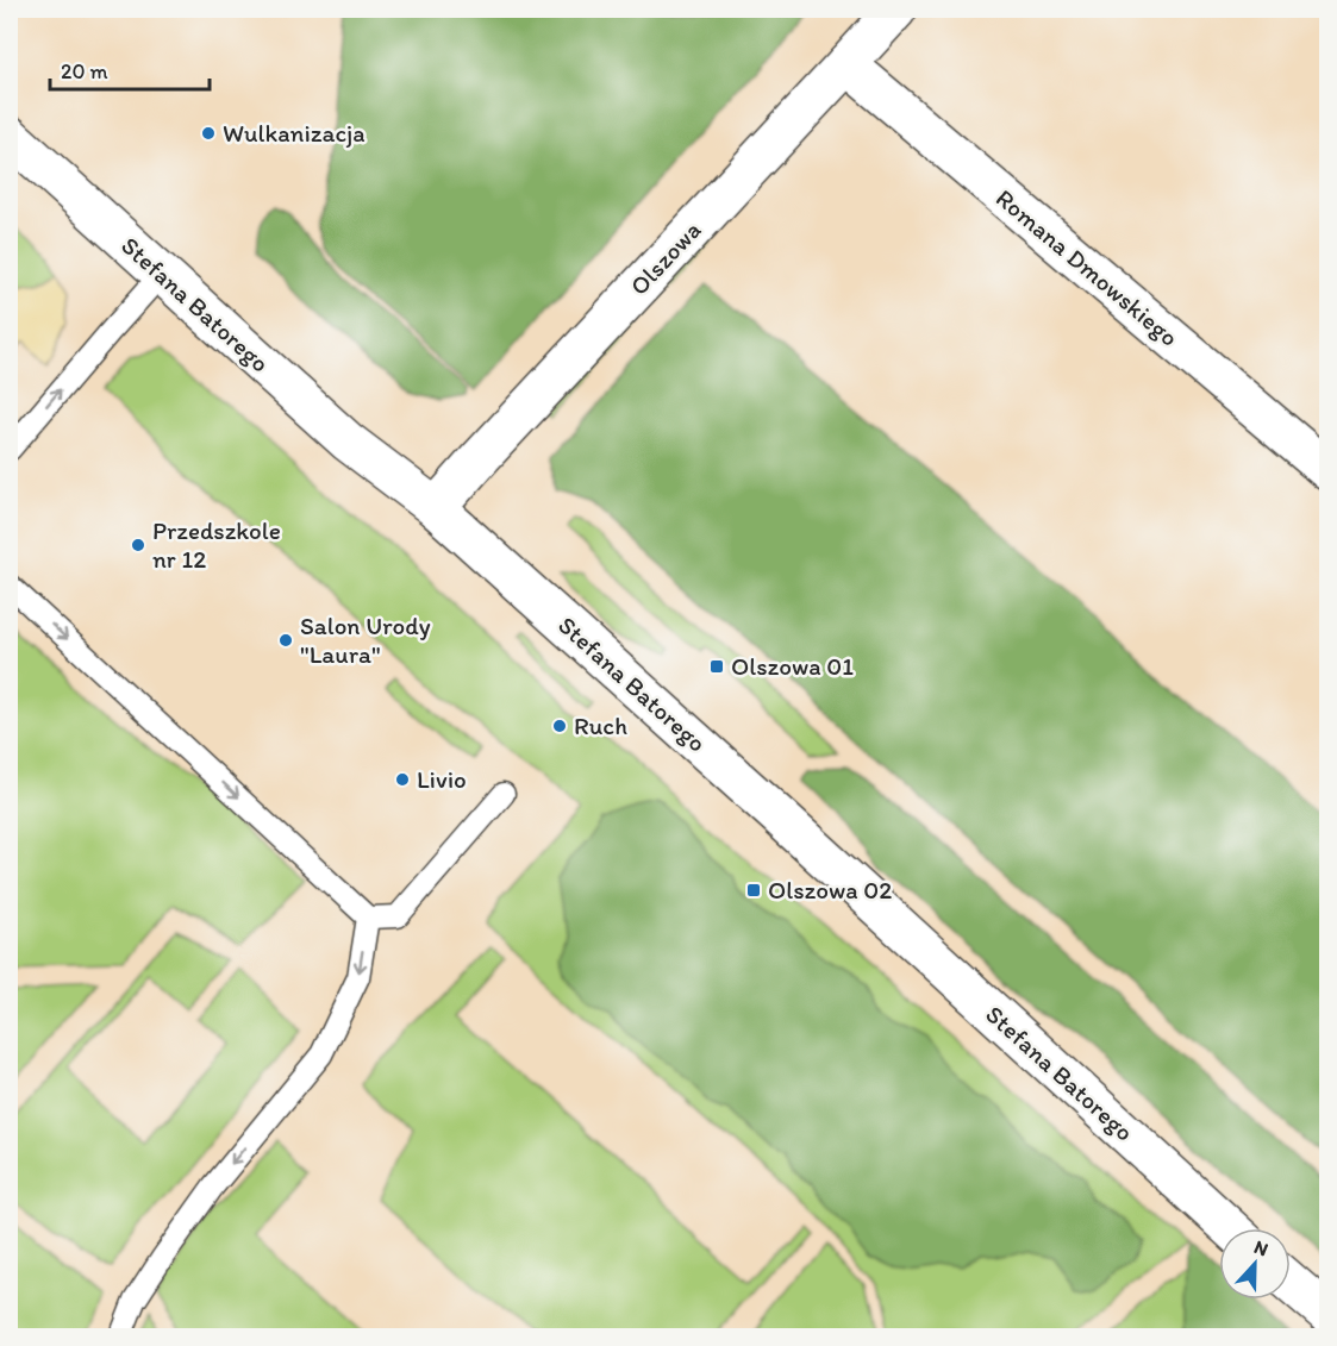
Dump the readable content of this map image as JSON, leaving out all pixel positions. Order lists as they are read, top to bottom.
{
  "streets": {
    "street": ["Olszowa", "Romana Dmowskiego", "Stefana Batorego"]
  },
  "crossings": [
    ["Olszowa", "Romana Dmowskiego"],
    ["Olszowa", "Stefana Batorego"]
  ],
  "places": {
    "other": [
      "Wulkanizacja",
      "Przedszkole nr 12",
      "Salon Urody \"Laura\"",
      "Ruch",
      "Livio"
    ],
    "transit": ["Olszowa 01", "Olszowa 02"]
  },
  "scale_bar": "20 m",
  "north": "top"
}
